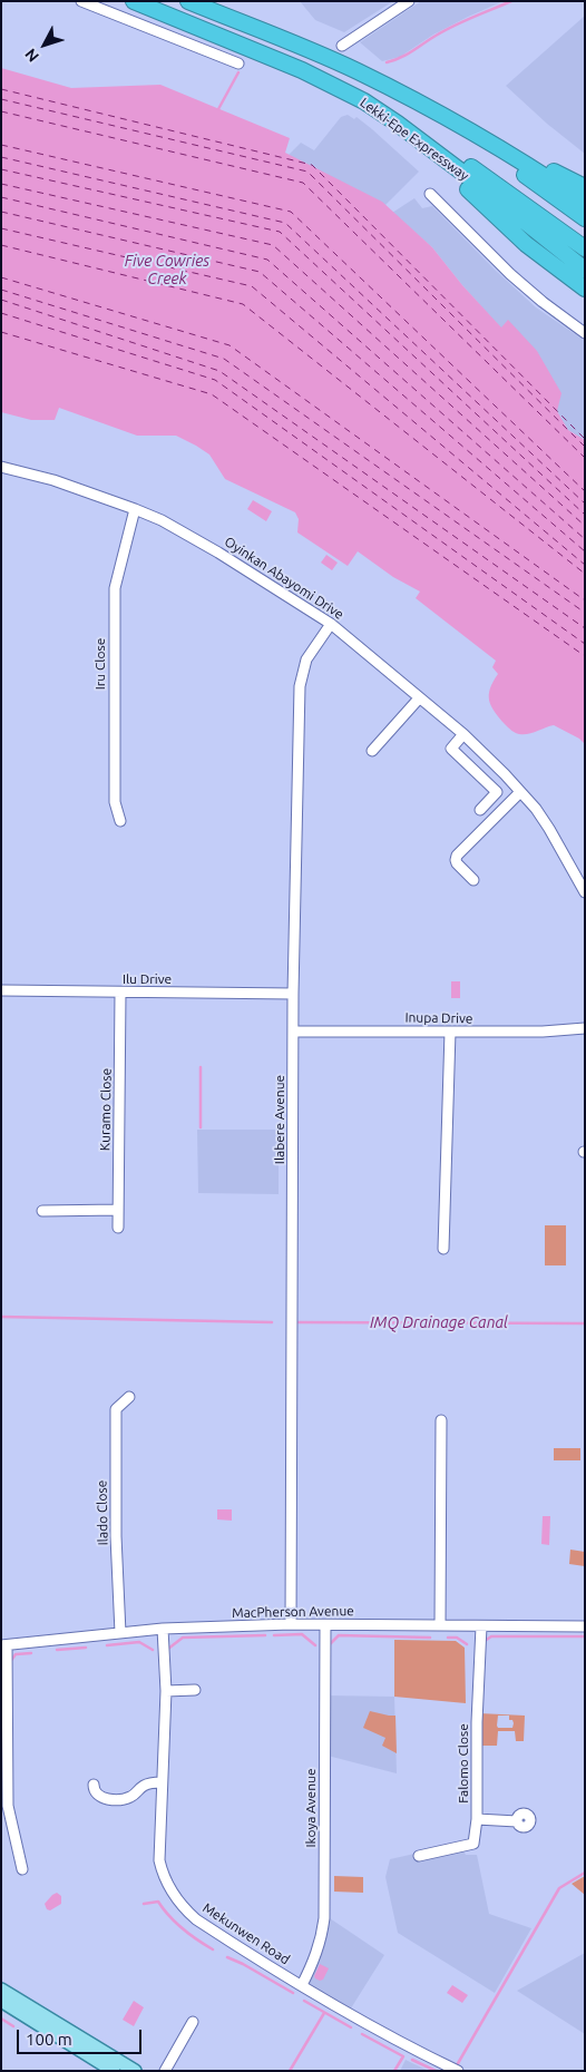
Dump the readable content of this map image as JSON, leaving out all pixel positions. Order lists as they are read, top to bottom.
{
  "streets": {
    "highway": ["Lekki-Epe Expressway"],
    "street": [
      "Oyinkan Abayomi Drive",
      "Iru Close",
      "Ilu Drive",
      "Inupa Drive",
      "Kuramo Close",
      "Ilabere Avenue",
      "Ilado Close",
      "MacPherson Avenue",
      "Falomo Close",
      "Ikoya Avenue",
      "Mekunwen Road"
    ]
  },
  "crossings": [
    ["Oyinkan Abayomi Drive", "Iru Close"],
    ["Oyinkan Abayomi Drive", "Ilabere Avenue"],
    ["Ilu Drive", "Kuramo Close"],
    ["Ilu Drive", "Ilabere Avenue"],
    ["Inupa Drive", "Ilabere Avenue"],
    ["Ilabere Avenue", "MacPherson Avenue"],
    ["Ilado Close", "MacPherson Avenue"],
    ["MacPherson Avenue", "Falomo Close"],
    ["MacPherson Avenue", "Ikoya Avenue"],
    ["MacPherson Avenue", "Mekunwen Road"],
    ["Ikoya Avenue", "Mekunwen Road"]
  ],
  "water": ["Five Cowries Creek", "IMQ Drainage Canal"],
  "scale_bar": "100 m",
  "north": "bottom left"
}
